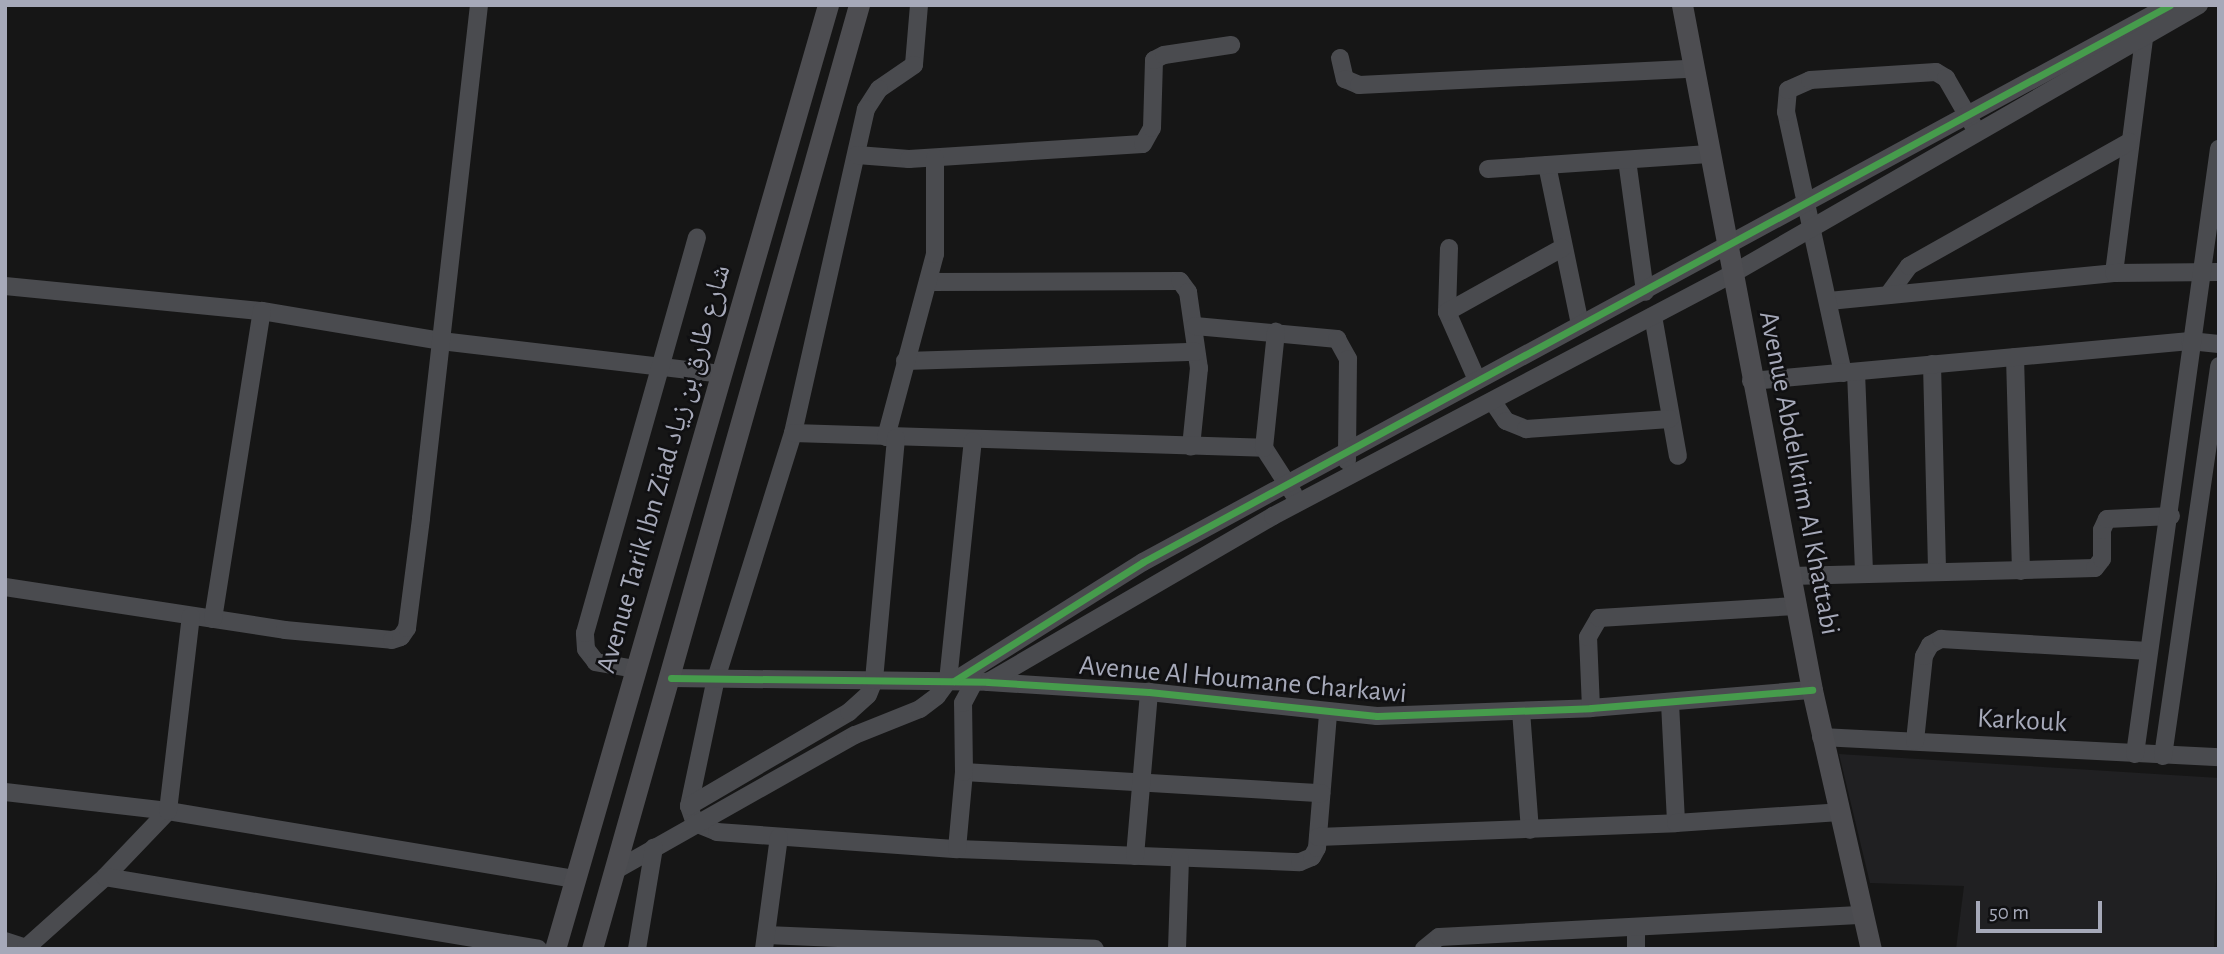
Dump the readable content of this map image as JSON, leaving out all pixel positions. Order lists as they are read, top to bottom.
{
  "streets": {
    "main road": ["Avenue Tarik Ibn Ziad شارع طارق بن زياد", "Avenue Abdelkrim Al Khattabi"],
    "street": ["Avenue Al Houmane Charkawi", "Karkouk"]
  },
  "crossings": [
    ["Avenue Abdelkrim Al Khattabi", "Avenue Al Houmane Charkawi"],
    ["Avenue Abdelkrim Al Khattabi", "Karkouk"]
  ],
  "scale_bar": "50 m"
}
